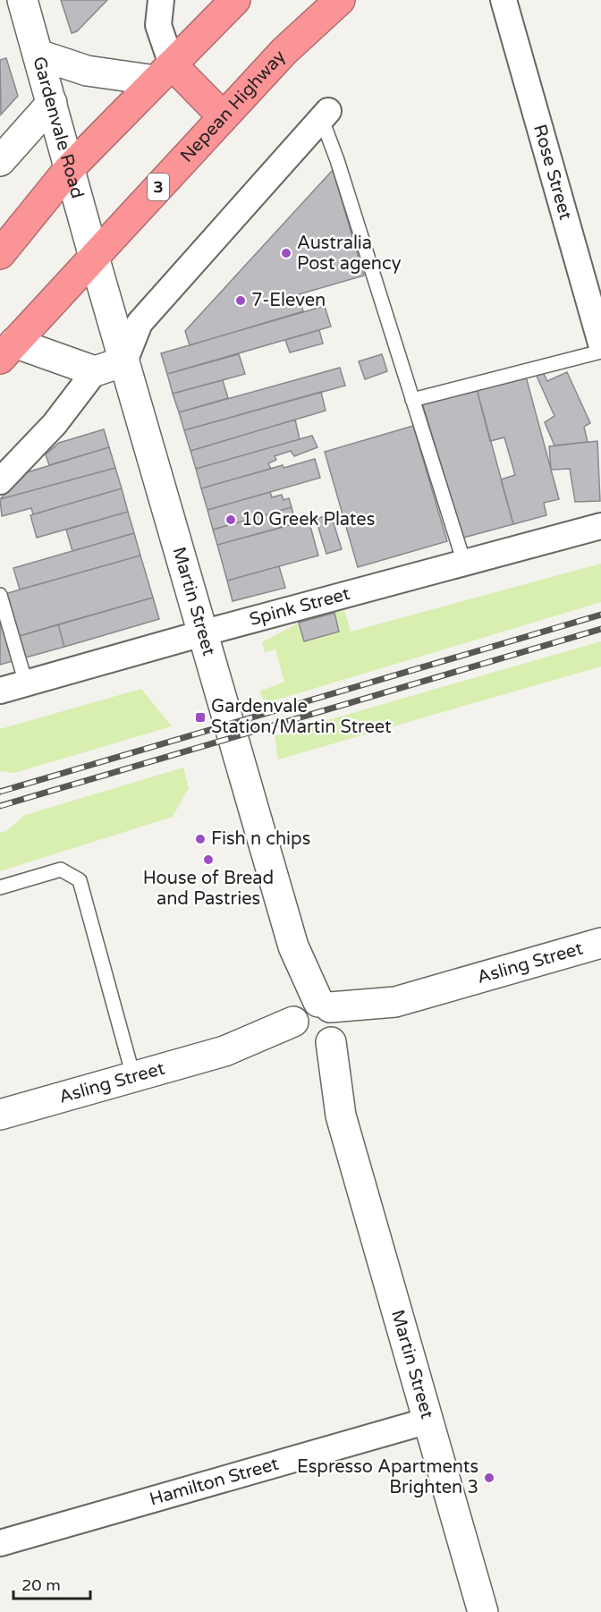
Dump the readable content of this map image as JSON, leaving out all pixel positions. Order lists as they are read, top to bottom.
{
  "streets": {
    "highway": ["Nepean Highway", "3"],
    "street": [
      "Gardenvale Road",
      "Rose Street",
      "Martin Street",
      "Spink Street",
      "Asling Street",
      "Hamilton Street"
    ]
  },
  "crossings": [
    ["Nepean Highway", "Gardenvale Road"],
    ["Nepean Highway", "Martin Street"],
    ["Gardenvale Road", "Martin Street"],
    ["Martin Street", "Spink Street"],
    ["Martin Street", "Asling Street"],
    ["Martin Street", "Hamilton Street"]
  ],
  "places": {
    "other": [
      "Australia Post agency",
      "7-Eleven",
      "10 Greek Plates",
      "Fish n chips",
      "House of Bread and Pastries",
      "Espresso Apartments Brighten 3"
    ],
    "transit": ["Gardenvale Station/Martin Street"]
  },
  "scale_bar": "20 m"
}
